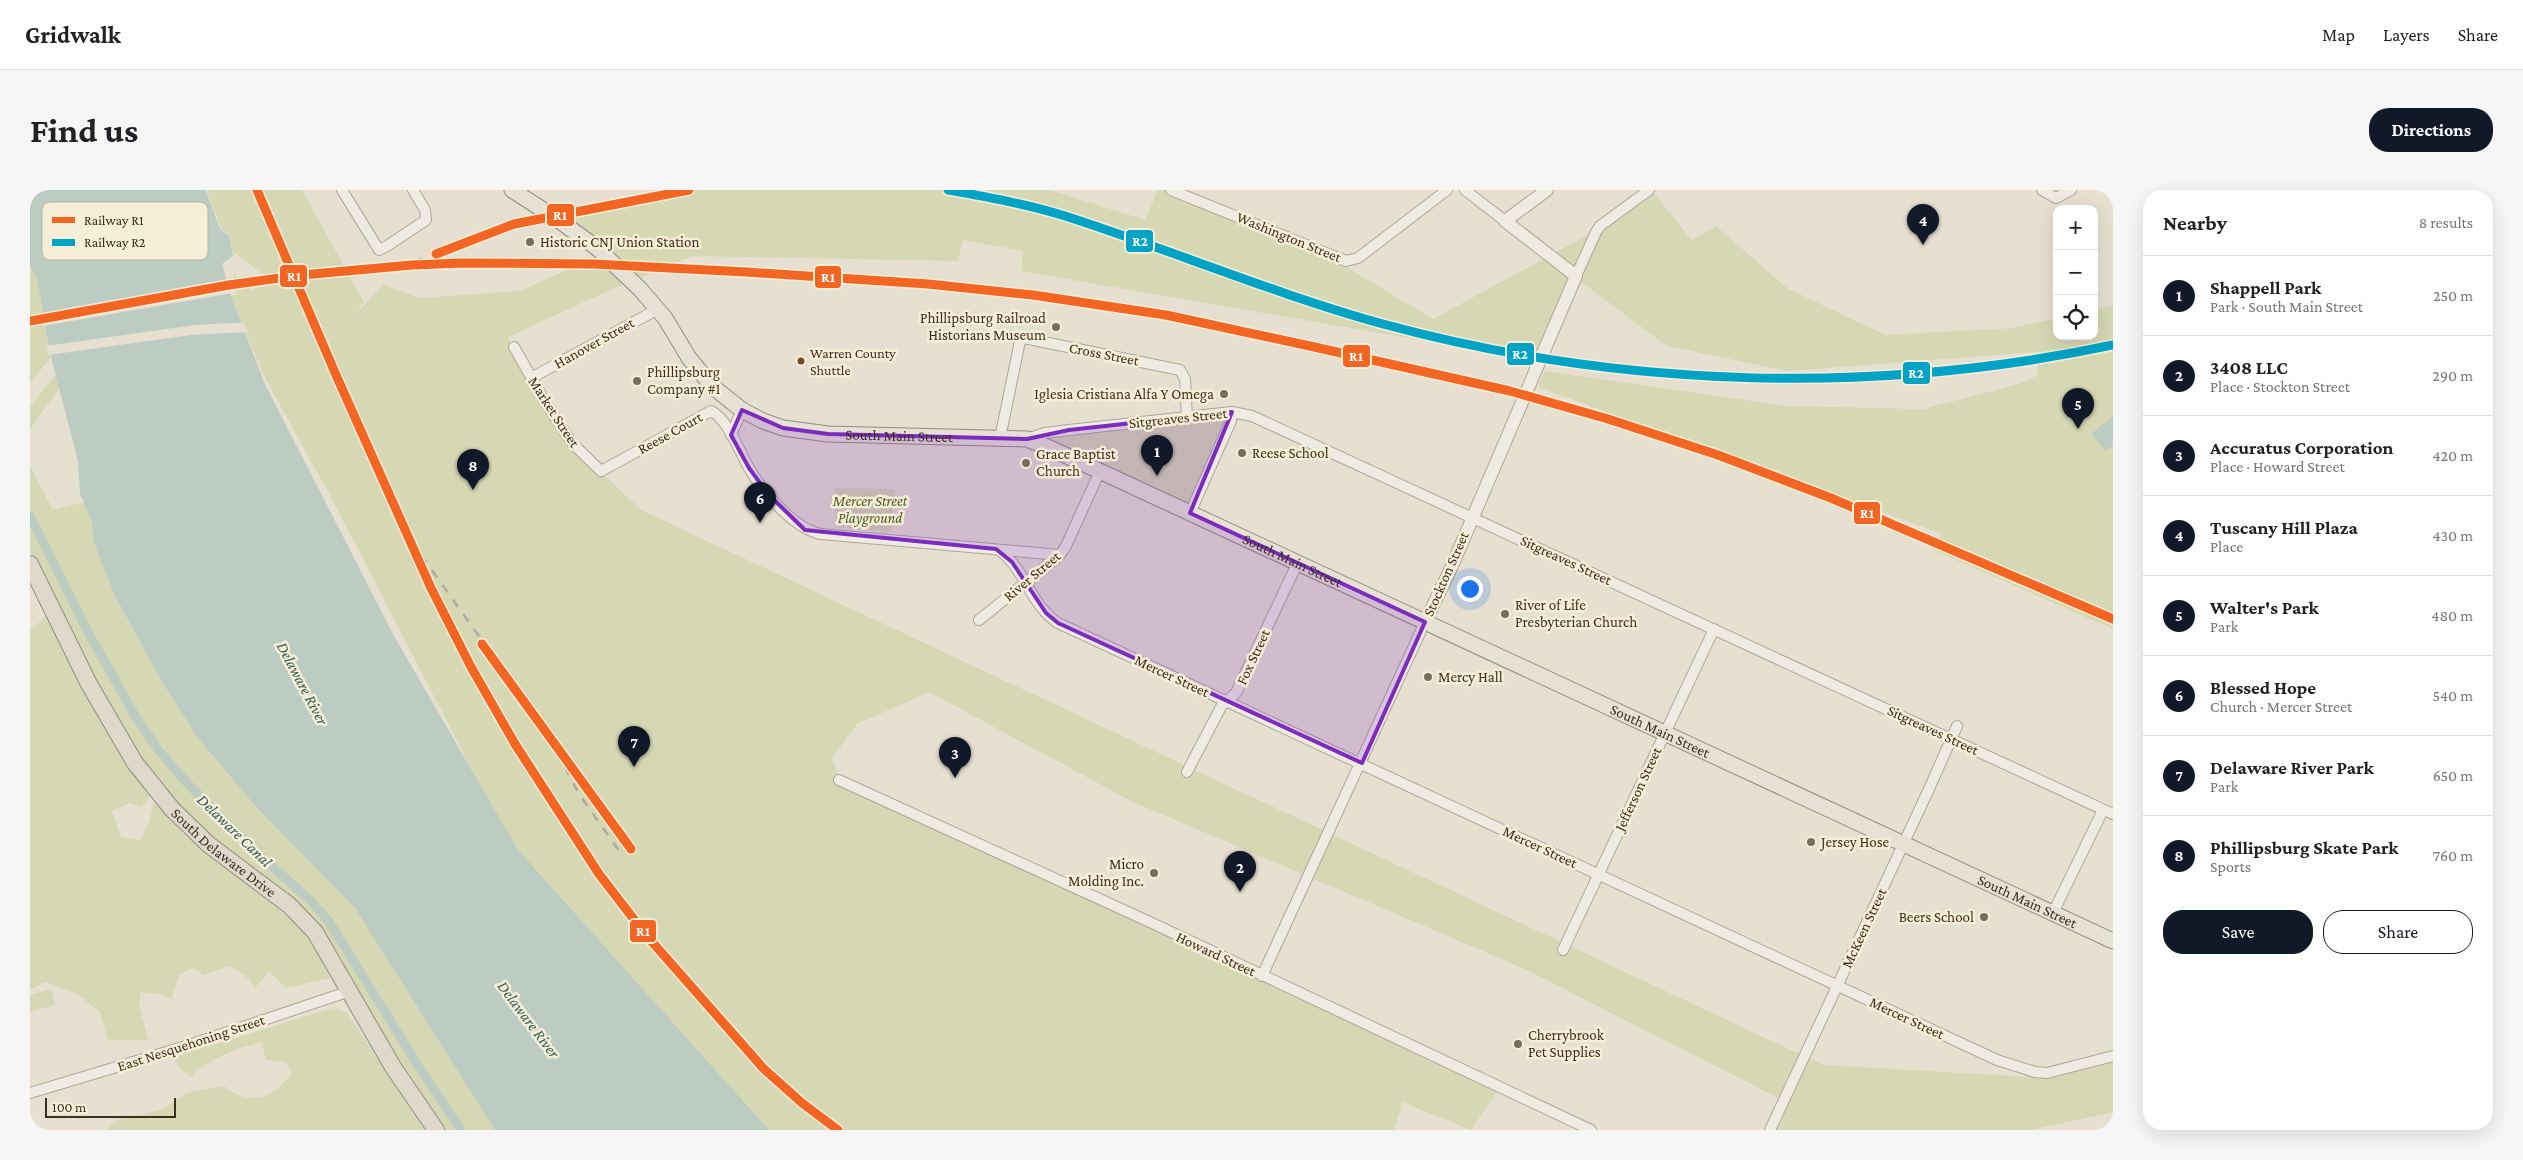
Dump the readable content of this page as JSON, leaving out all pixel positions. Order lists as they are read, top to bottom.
{
  "streets": {
    "highway": ["South Delaware Drive"],
    "main road": ["South Main Street"],
    "street": [
      "Washington Street",
      "Hanover Street",
      "Cross Street",
      "Market Street",
      "Sitgreaves Street",
      "Reese Court",
      "Stockton Street",
      "River Street",
      "Fox Street",
      "Mercer Street",
      "Jefferson Street",
      "McKeen Street",
      "Howard Street",
      "East Nesquehoning Street"
    ]
  },
  "crossings": [
    ["Hanover Street", "Market Street"],
    ["Hanover Street", "South Main Street"],
    ["Cross Street", "Sitgreaves Street"],
    ["Cross Street", "South Main Street"],
    ["Market Street", "Reese Court"],
    ["Sitgreaves Street", "South Main Street"],
    ["Sitgreaves Street", "Stockton Street"],
    ["Sitgreaves Street", "Jefferson Street"],
    ["Sitgreaves Street", "McKeen Street"],
    ["South Main Street", "Stockton Street"],
    ["South Main Street", "River Street"],
    ["South Main Street", "Fox Street"],
    ["South Main Street", "Jefferson Street"],
    ["South Main Street", "McKeen Street"],
    ["Stockton Street", "Mercer Street"],
    ["Stockton Street", "Howard Street"],
    ["River Street", "Mercer Street"],
    ["Fox Street", "Mercer Street"],
    ["Mercer Street", "Jefferson Street"],
    ["Mercer Street", "McKeen Street"],
    ["South Delaware Drive", "East Nesquehoning Street"]
  ],
  "water": ["Delaware River", "Delaware Canal"],
  "parks": ["Mercer Street Playground"],
  "places": [
    "Historic CNJ Union Station",
    "Phillipsburg Railroad Historians Museum",
    "Warren County Shuttle",
    "Phillipsburg Company #1",
    "Iglesia Cristiana Alfa Y Omega",
    "Reese School",
    "Grace Baptist Church",
    "River of Life Presbyterian Church",
    "Mercy Hall",
    "Jersey Hose",
    "Micro Molding Inc.",
    "Beers School",
    "Cherrybrook Pet Supplies"
  ],
  "lines": ["rail line R1", "rail line R2"],
  "legend": ["Railway R1", "Railway R2"],
  "scale_bar": "100 m",
  "page": {
    "header": "Gridwalk",
    "nav": ["Map", "Layers", "Share"],
    "buttons": [
      "Directions",
      ["Save", "Share"]
    ],
    "title": "Find us",
    "heading": ["Nearby", "8 results"],
    "pins": [
      "4",
      "5",
      "1",
      "8",
      "6",
      "7",
      "3",
      "2"
    ],
    "map_buttons": ["+", "−"],
    "list": [
      {
        "mark": "1",
        "name": "Shappell Park",
        "note": "Park · South Main Street",
        "value": "250 m"
      },
      {
        "mark": "2",
        "name": "3408 LLC",
        "note": "Place · Stockton Street",
        "value": "290 m"
      },
      {
        "mark": "3",
        "name": "Accuratus Corporation",
        "note": "Place · Howard Street",
        "value": "420 m"
      },
      {
        "mark": "4",
        "name": "Tuscany Hill Plaza",
        "note": "Place",
        "value": "430 m"
      },
      {
        "mark": "5",
        "name": "Walter's Park",
        "note": "Park",
        "value": "480 m"
      },
      {
        "mark": "6",
        "name": "Blessed Hope",
        "note": "Church · Mercer Street",
        "value": "540 m"
      },
      {
        "mark": "7",
        "name": "Delaware River Park",
        "note": "Park",
        "value": "650 m"
      },
      {
        "mark": "8",
        "name": "Phillipsburg Skate Park",
        "note": "Sports",
        "value": "760 m"
      }
    ],
    "scale": "100 m"
  }
}
